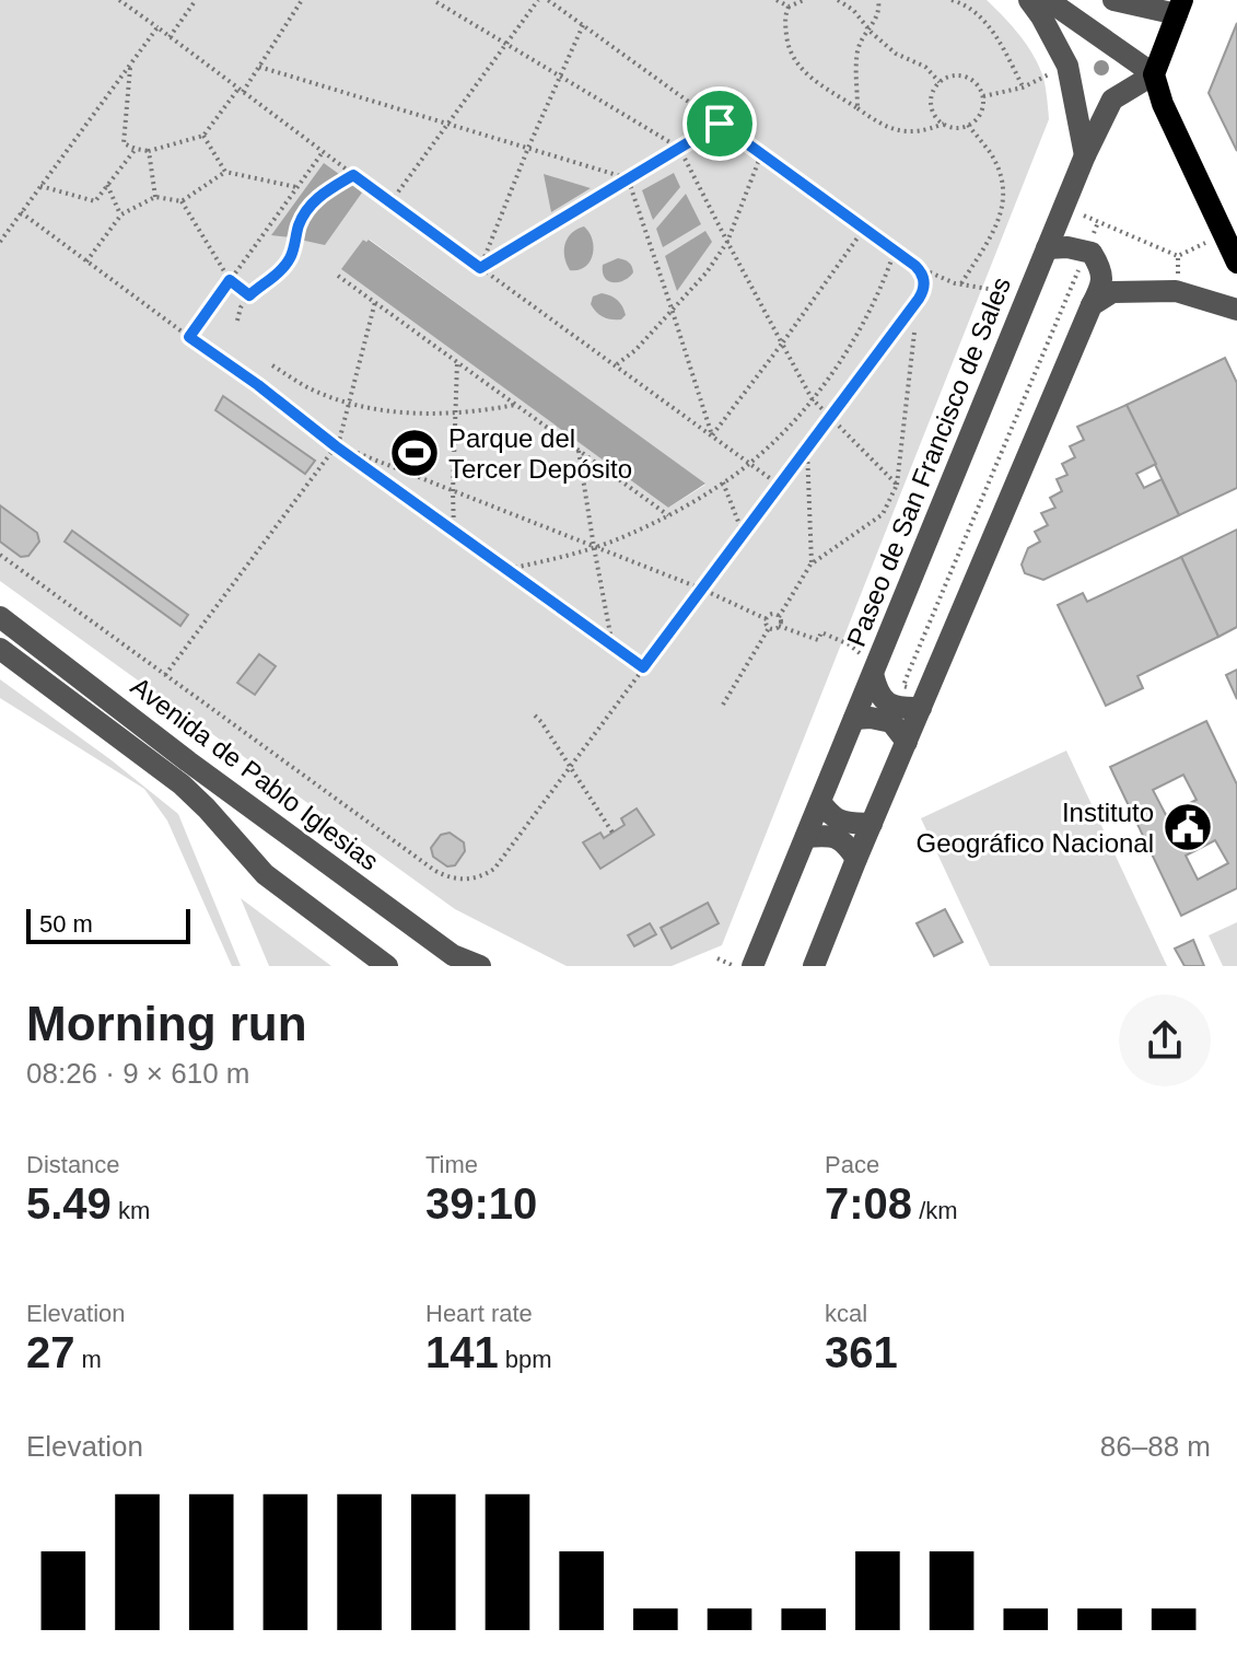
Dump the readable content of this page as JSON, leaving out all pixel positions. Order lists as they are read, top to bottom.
{
  "streets": {
    "street": ["Paseo de San Francisco de Sales", "Avenida de Pablo Iglesias"]
  },
  "places": {
    "sports": ["Parque del Tercer Depósito"],
    "public building": ["Instituto Geográfico Nacional"]
  },
  "scale_bar": "50 m",
  "page": {
    "scale": "50 m",
    "heading": ["Morning run", "08:26 · 9 × 610 m"],
    "stats": [
      ["Distance", "5.49 km"],
      ["Time", "39:10"],
      ["Pace", "7:08 /km"],
      ["Elevation", "27 m"],
      ["Heart rate", "141 bpm"],
      ["kcal", "361"]
    ],
    "chart": ["Elevation", "86–88 m"]
  }
}
